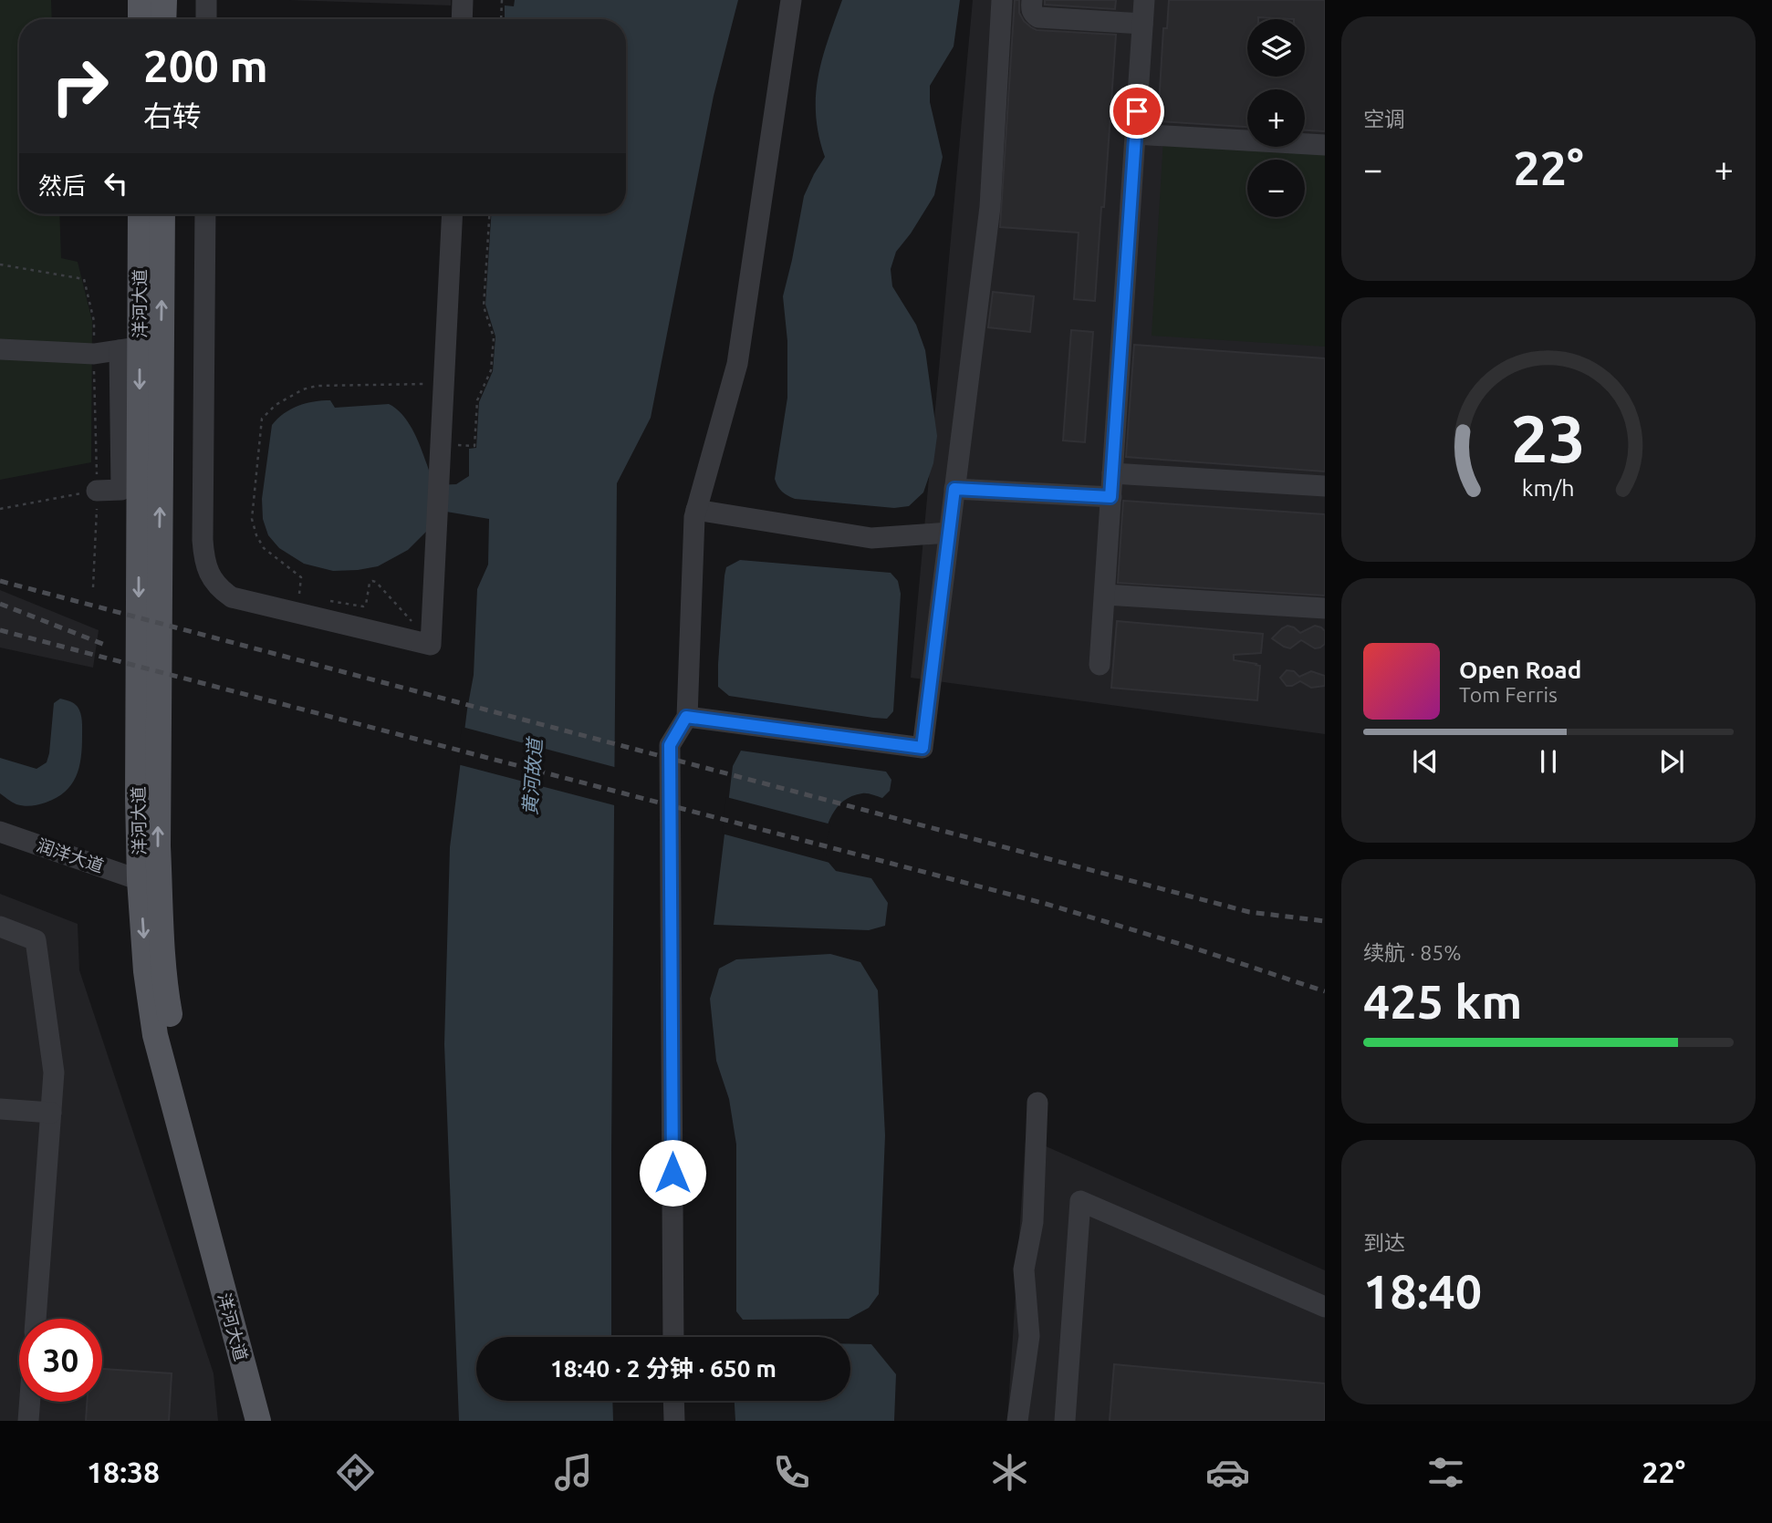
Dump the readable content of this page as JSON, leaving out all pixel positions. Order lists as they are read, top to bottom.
{
  "streets": {
    "main road": ["洋河大道"],
    "street": ["润洋大道"]
  },
  "crossings": [
    ["洋河大道", "润洋大道"]
  ],
  "water": ["黄河故道"],
  "page": {
    "tile": [
      "空调",
      ["续航 · 85%", "425 km"],
      ["到达", "18:40"]
    ],
    "map_buttons": ["+", "−"],
    "turn": ["200 m", "右转"],
    "heat": ["−", "22°", "+"],
    "then": "然后",
    "song": ["Open Road", "Tom Ferris"],
    "limit": "30",
    "trip": "18:40 · 2 分钟 · 650 m",
    "tabs": ["18:38", "22°"],
    "gauge": ["23", "km/h"]
  }
}
